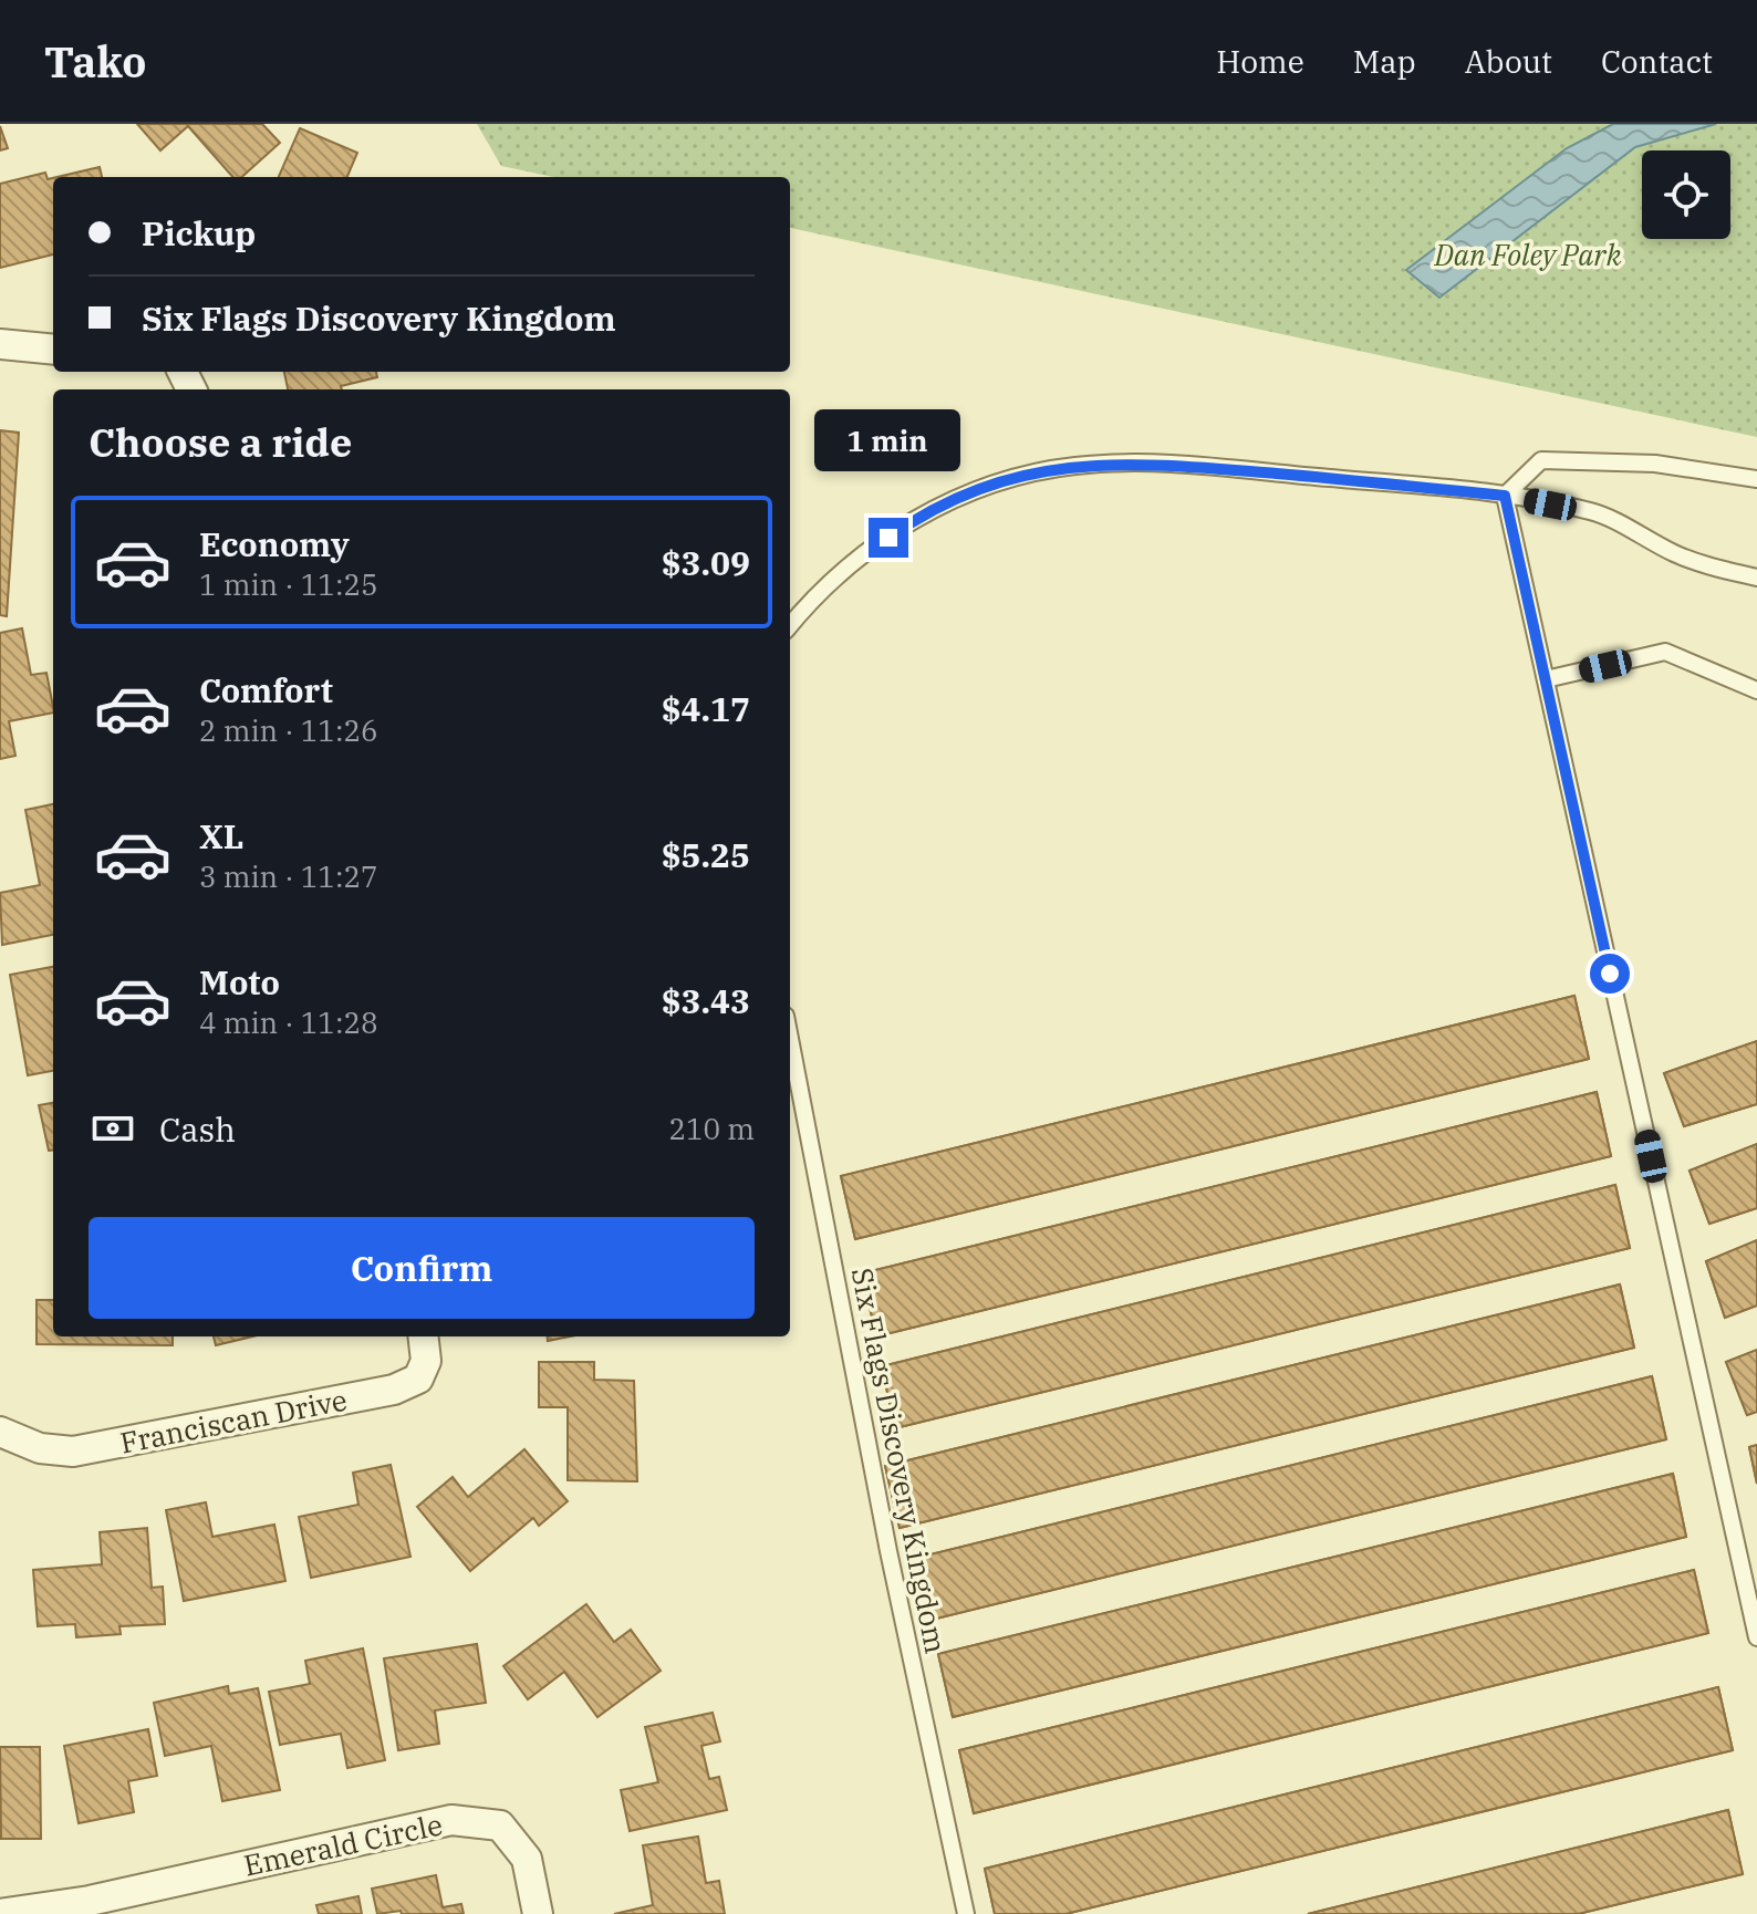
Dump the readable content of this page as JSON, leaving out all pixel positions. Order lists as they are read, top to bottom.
{
  "streets": {
    "street": ["Franciscan Drive", "Emerald Circle"],
    "lane": ["Six Flags Discovery Kingdom"]
  },
  "parks": ["Dan Foley Park"],
  "page": {
    "header": "Tako",
    "nav": [
      "Home",
      "Map",
      "About",
      "Contact"
    ],
    "banner": ["Pickup", "Six Flags Discovery Kingdom"],
    "heading": "Choose a ride",
    "bubble": "1 min",
    "list": [
      {
        "name": "Economy",
        "note": "1 min · 11:25",
        "value": "$3.09"
      },
      {
        "name": "Comfort",
        "note": "2 min · 11:26",
        "value": "$4.17"
      },
      {
        "name": "XL",
        "note": "3 min · 11:27",
        "value": "$5.25"
      },
      {
        "name": "Moto",
        "note": "4 min · 11:28",
        "value": "$3.43"
      }
    ],
    "pay": ["Cash", "210 m"],
    "buttons": "Confirm"
  }
}
